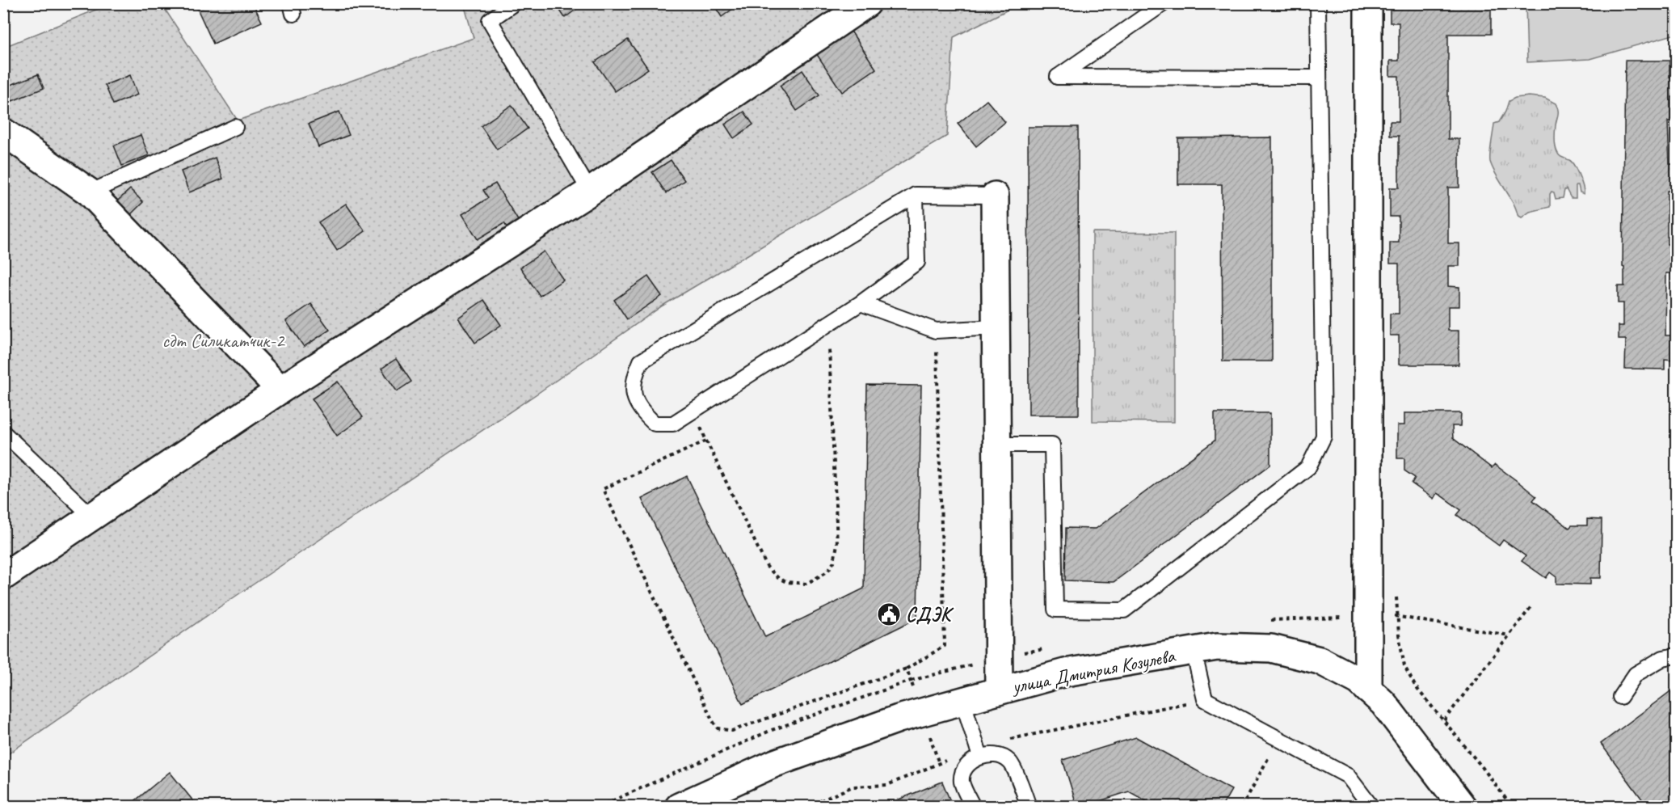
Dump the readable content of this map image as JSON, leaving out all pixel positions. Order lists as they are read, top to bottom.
{
  "streets": {
    "street": ["улица Дмитрия Козулева"]
  },
  "parks": ["сдт Силикатчик-2"],
  "places": {
    "public building": ["СДЭК"]
  }
}
